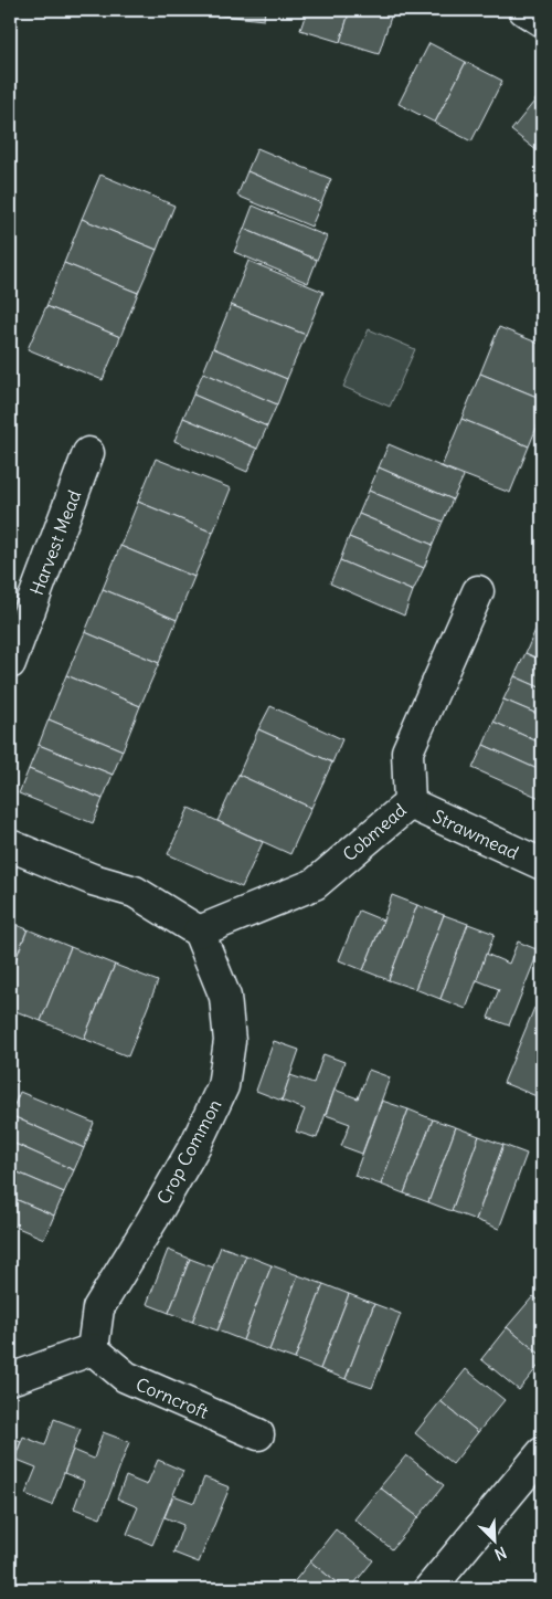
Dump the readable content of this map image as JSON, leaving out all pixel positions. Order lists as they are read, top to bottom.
{
  "streets": {
    "street": [
      "Harvest Mead",
      "Cobmead",
      "Strawmead",
      "Crop Common",
      "Corncroft"
    ]
  },
  "crossings": [
    ["Cobmead", "Strawmead"],
    ["Cobmead", "Crop Common"],
    ["Crop Common", "Corncroft"]
  ],
  "north": "bottom right"
}
